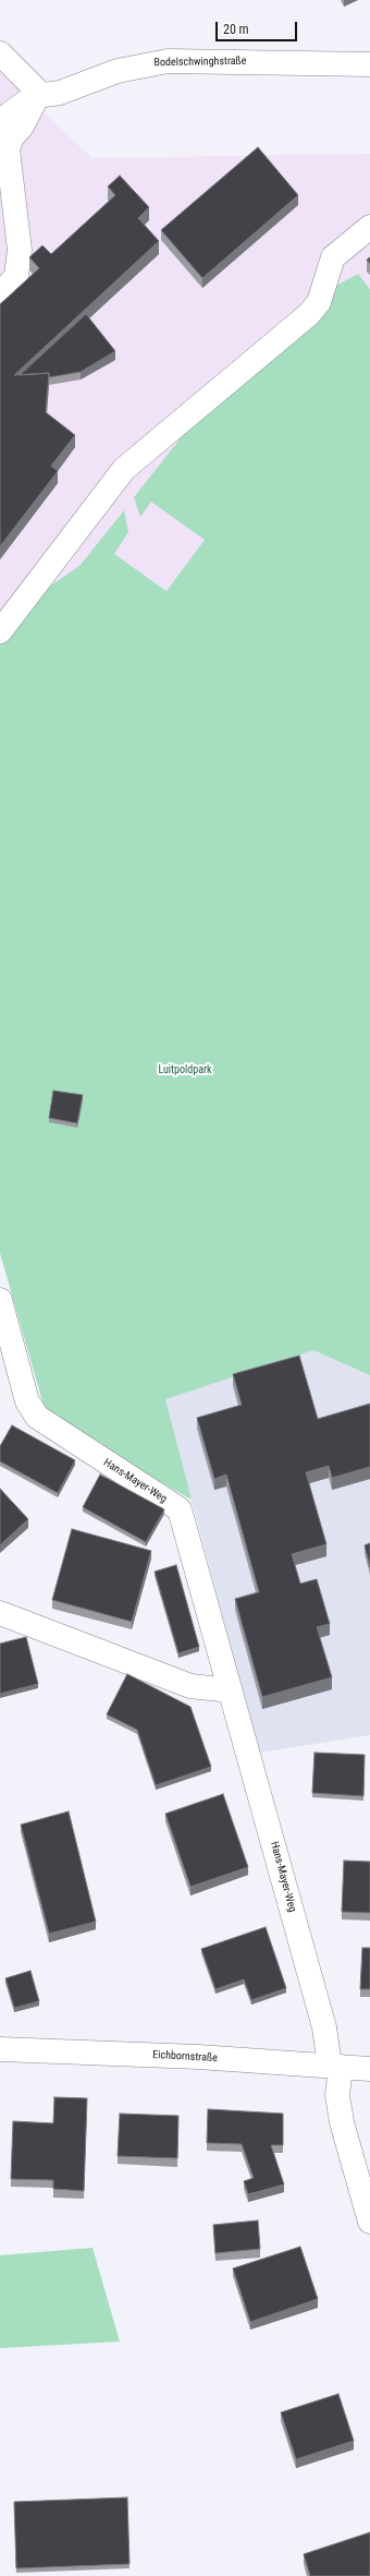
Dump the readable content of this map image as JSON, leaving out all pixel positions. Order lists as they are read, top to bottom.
{
  "streets": {
    "street": ["Bodelschwinghstraße", "Hans-Mayer-Weg", "Eichbornstraße"]
  },
  "crossings": [
    ["Hans-Mayer-Weg", "Eichbornstraße"]
  ],
  "parks": ["Luitpoldpark"],
  "scale_bar": "20 m"
}
